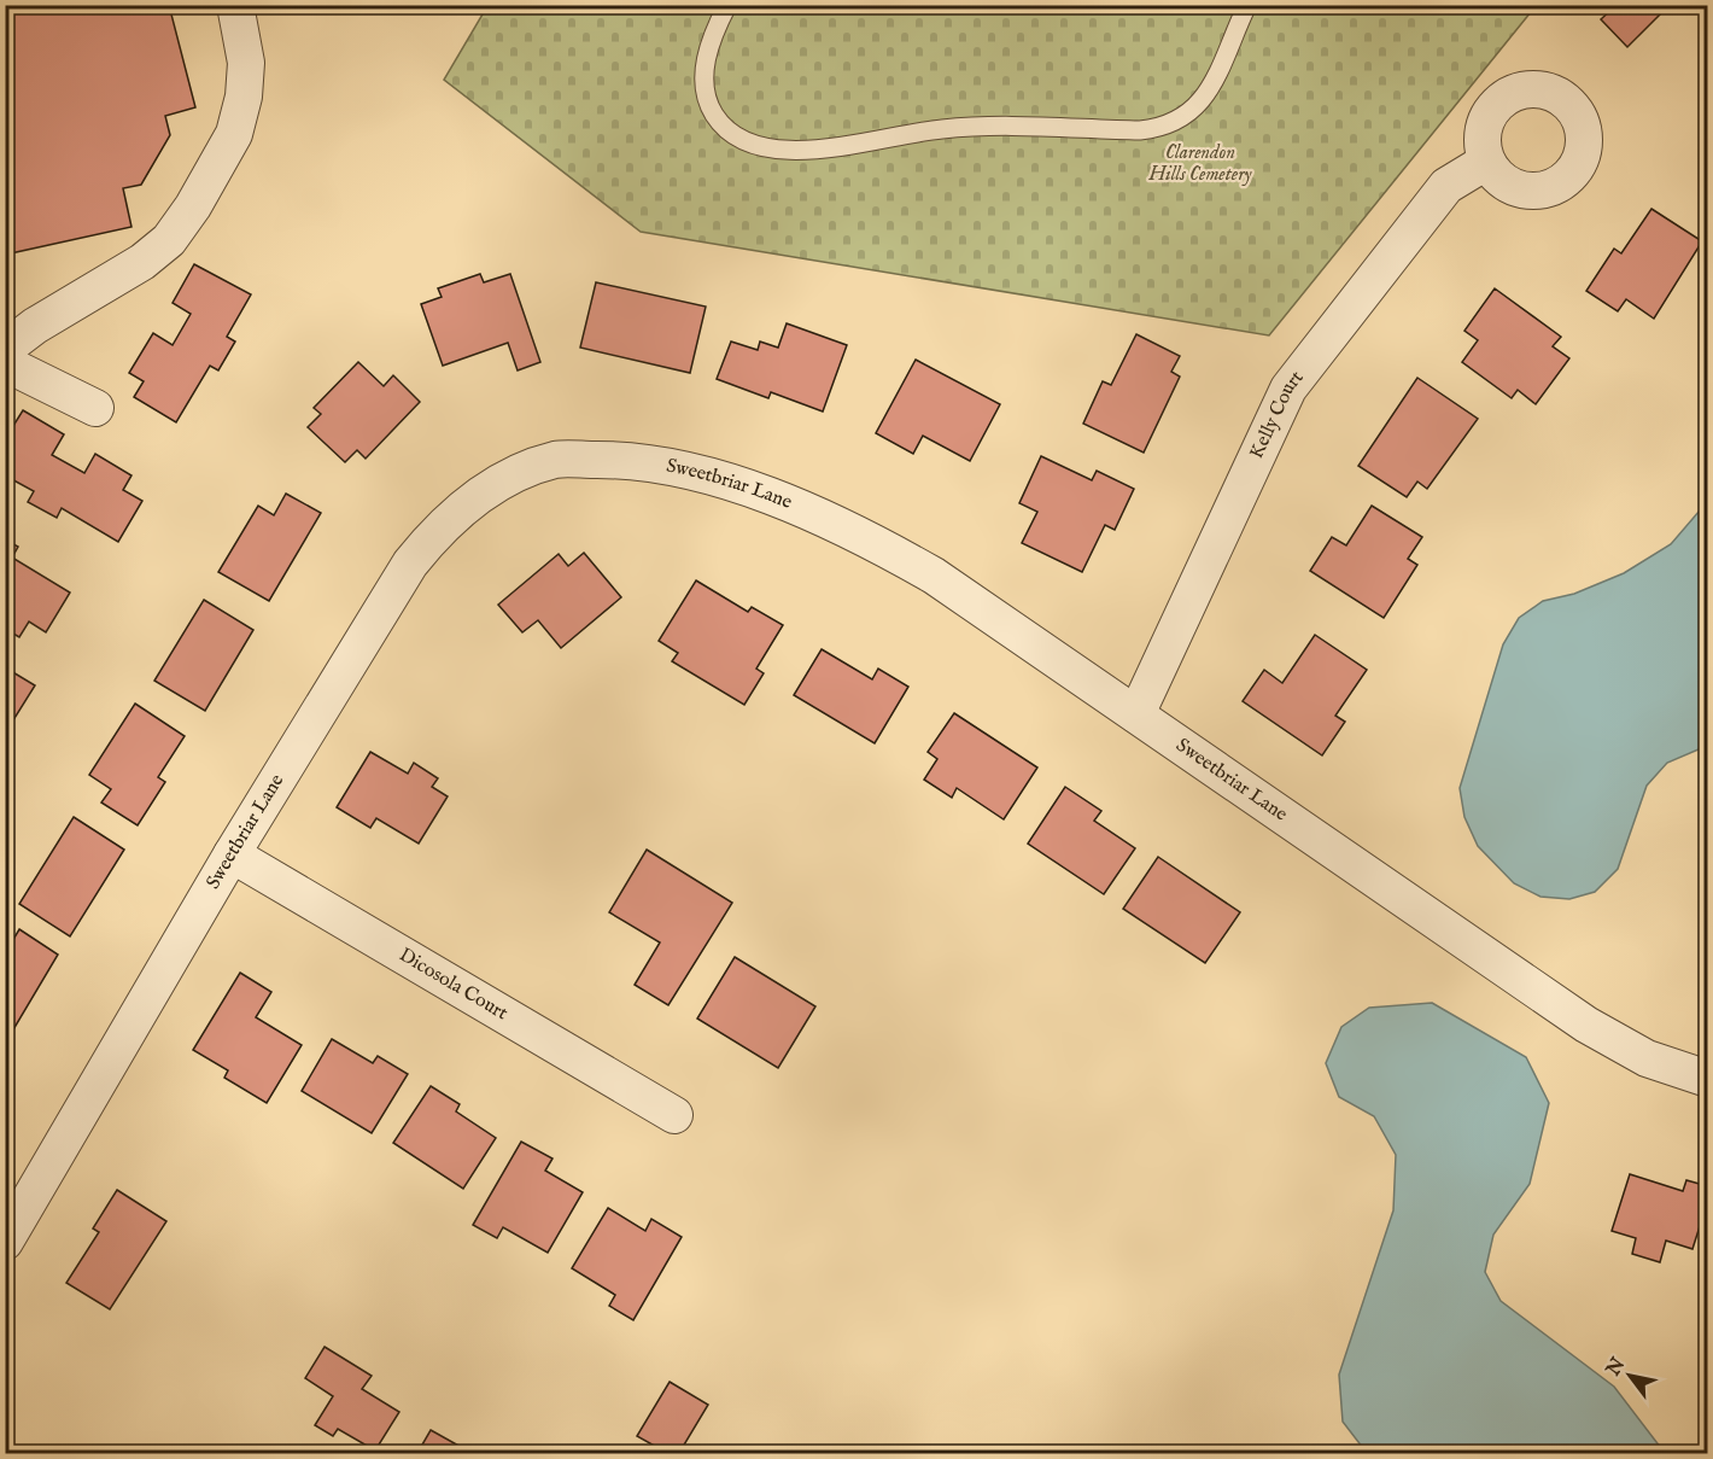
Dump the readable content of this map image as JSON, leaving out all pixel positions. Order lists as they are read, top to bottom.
{
  "streets": {
    "street": ["Kelly Court", "Sweetbriar Lane", "Dicosola Court"]
  },
  "crossings": [
    ["Kelly Court", "Sweetbriar Lane"],
    ["Sweetbriar Lane", "Dicosola Court"]
  ],
  "parks": ["Clarendon Hills Cemetery"],
  "north": "top left"
}
